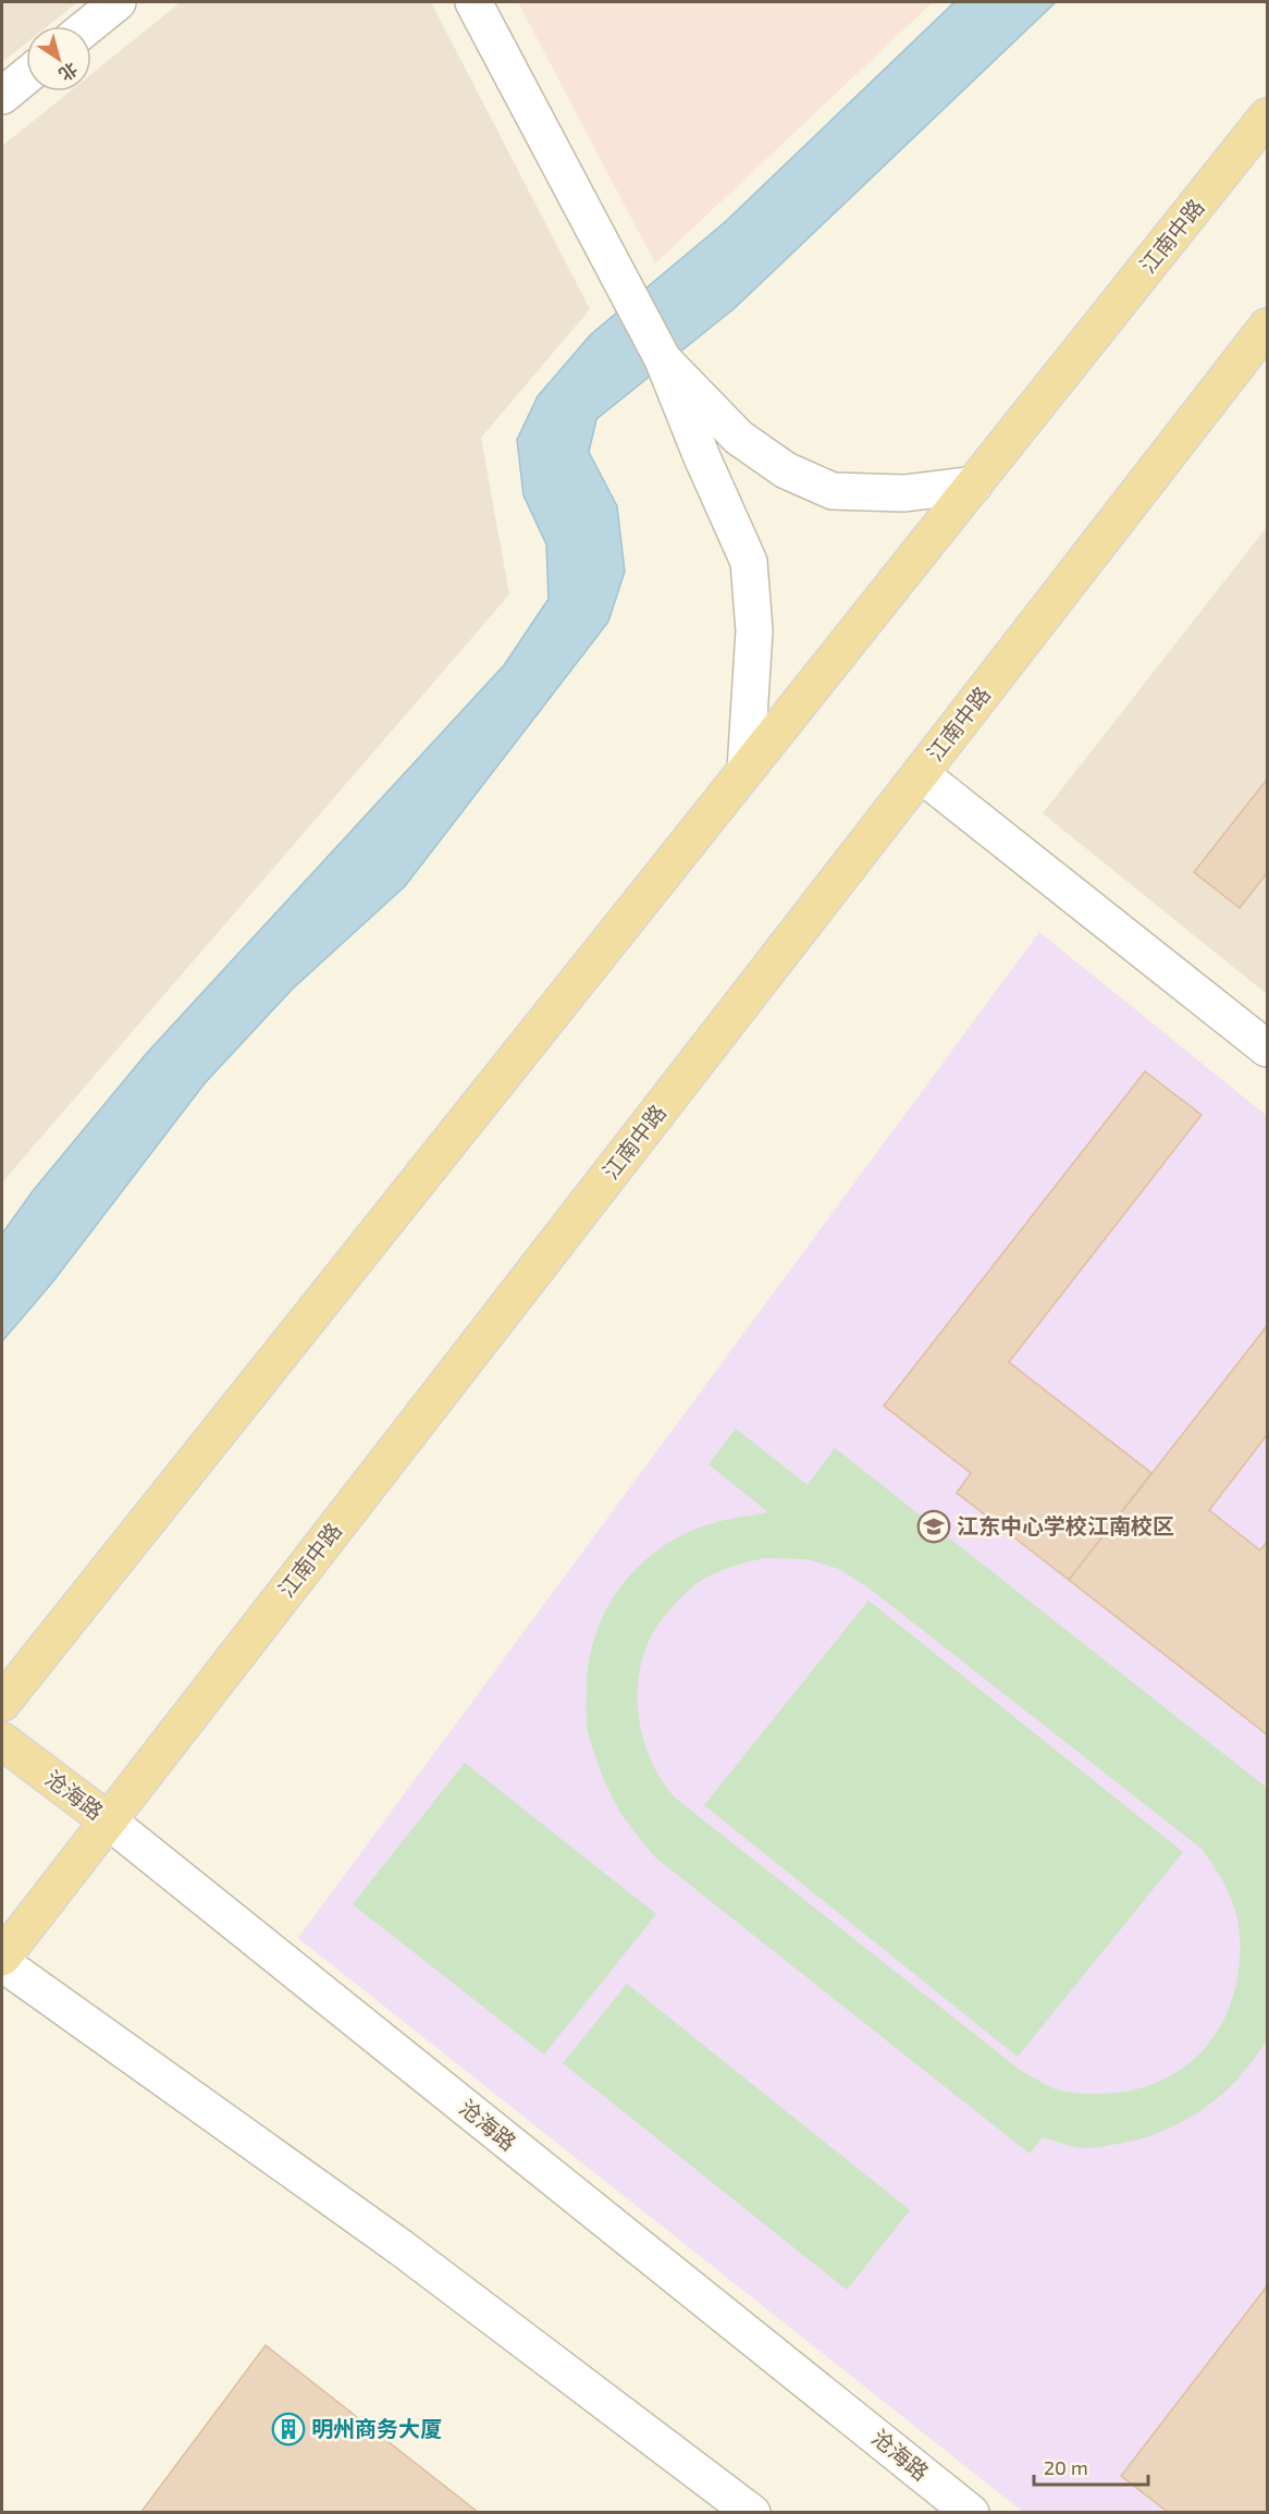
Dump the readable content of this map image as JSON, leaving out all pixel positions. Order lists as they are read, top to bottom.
{
  "streets": {
    "main road": ["江南中路", "沧海路"]
  },
  "crossings": [
    ["江南中路", "沧海路"]
  ],
  "places": {
    "school or university": ["江东中心学校江南校区"],
    "building": ["明州商务大厦"]
  },
  "scale_bar": "20 m",
  "north": "bottom right"
}
